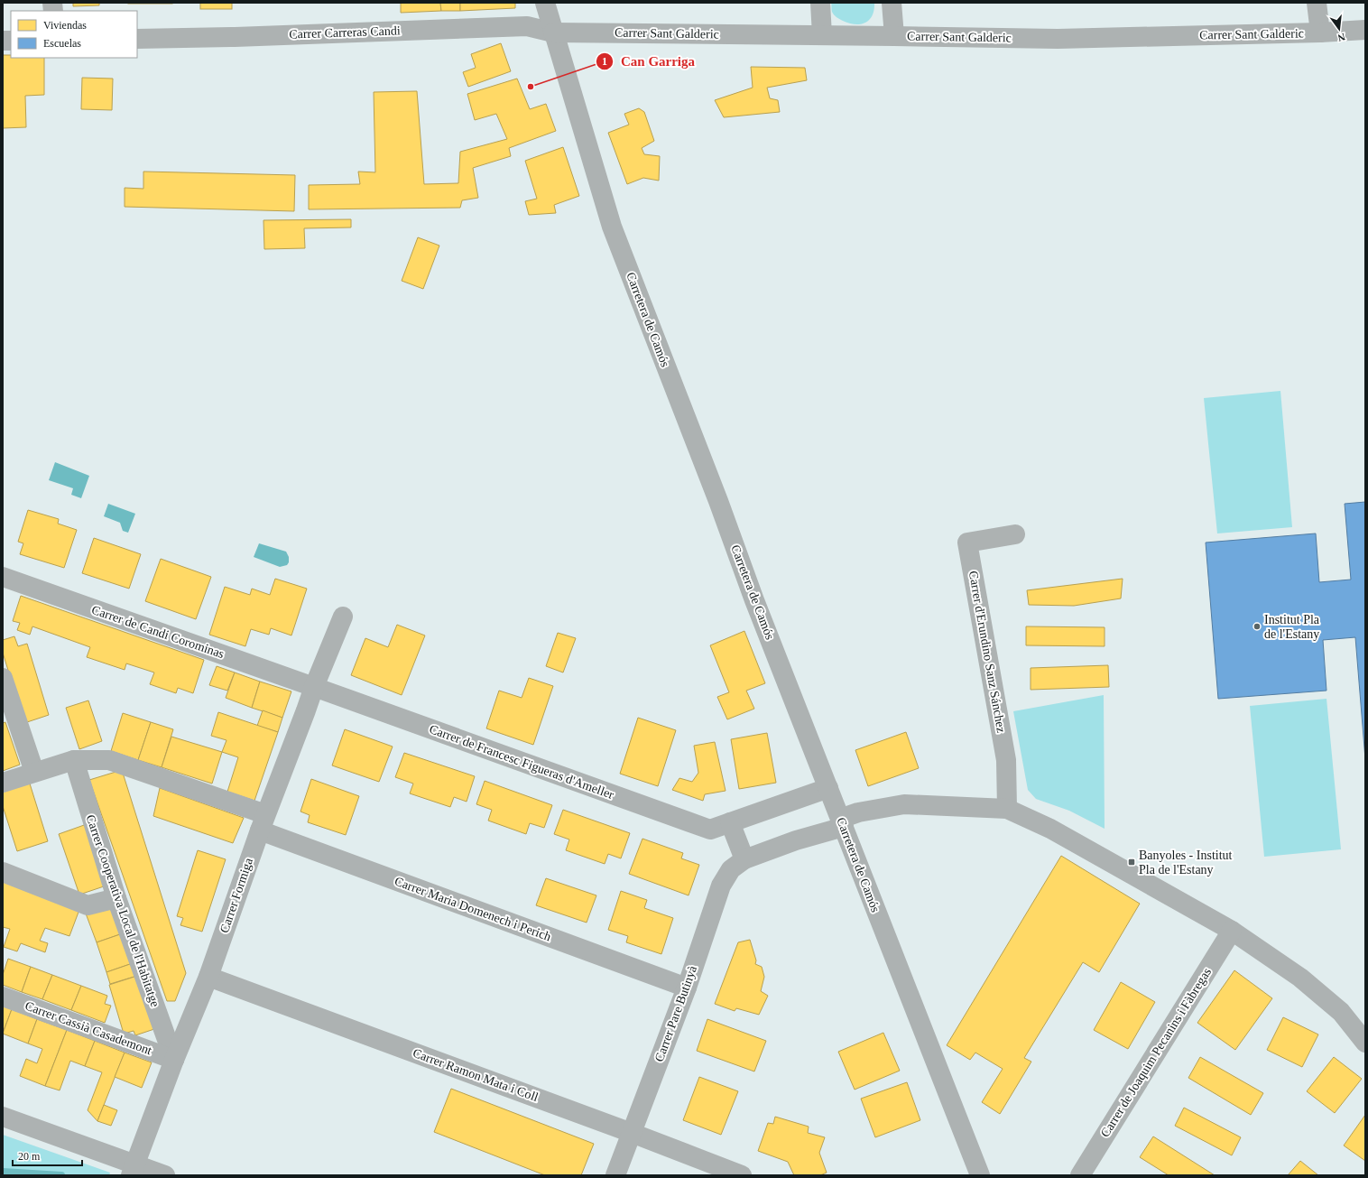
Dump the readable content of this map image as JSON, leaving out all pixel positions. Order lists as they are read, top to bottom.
{
  "streets": {
    "street": [
      "Carrer Carreras Candi",
      "Carrer Sant Galderic",
      "Carretera de Camós",
      "Carrer de Candi Corominas",
      "Carrer d'Erundino Sanz Sánchez",
      "Carrer de Francesc Figueras d'Ameller",
      "Carrer Formiga",
      "Carrer Maria Domenech i Perich",
      "Carrer Cooperativa Local de l'Habitatge",
      "Carrer Pare Butinyà",
      "Carrer Cassià Casademont",
      "Carrer de Joaquim Pecanins i Fàbregas",
      "Carrer Ramon Mata i Coll"
    ]
  },
  "crossings": [
    ["Carrer Carreras Candi", "Carrer Sant Galderic"],
    ["Carrer Carreras Candi", "Carretera de Camós"],
    ["Carrer Sant Galderic", "Carretera de Camós"],
    ["Carretera de Camós", "Carrer de Francesc Figueras d'Ameller"],
    ["Carretera de Camós", "Carrer Pare Butinyà"],
    ["Carrer de Candi Corominas", "Carrer de Francesc Figueras d'Ameller"],
    ["Carrer de Candi Corominas", "Carrer Formiga"],
    ["Carrer d'Erundino Sanz Sánchez", "Carrer Pare Butinyà"],
    ["Carrer de Francesc Figueras d'Ameller", "Carrer Formiga"],
    ["Carrer Formiga", "Carrer Maria Domenech i Perich"],
    ["Carrer Formiga", "Carrer Cooperativa Local de l'Habitatge"],
    ["Carrer Formiga", "Carrer Cassià Casademont"],
    ["Carrer Formiga", "Carrer Ramon Mata i Coll"],
    ["Carrer Maria Domenech i Perich", "Carrer Cooperativa Local de l'Habitatge"],
    ["Carrer Maria Domenech i Perich", "Carrer Pare Butinyà"],
    ["Carrer Cooperativa Local de l'Habitatge", "Carrer Cassià Casademont"],
    ["Carrer Pare Butinyà", "Carrer Ramon Mata i Coll"]
  ],
  "places": {
    "other": ["Can Garriga", "Institut Pla de l'Estany"],
    "transit": ["Banyoles - Institut Pla de l'Estany"]
  },
  "legend": ["Viviendas", "Escuelas"],
  "scale_bar": "20 m",
  "north": "bottom"
}
